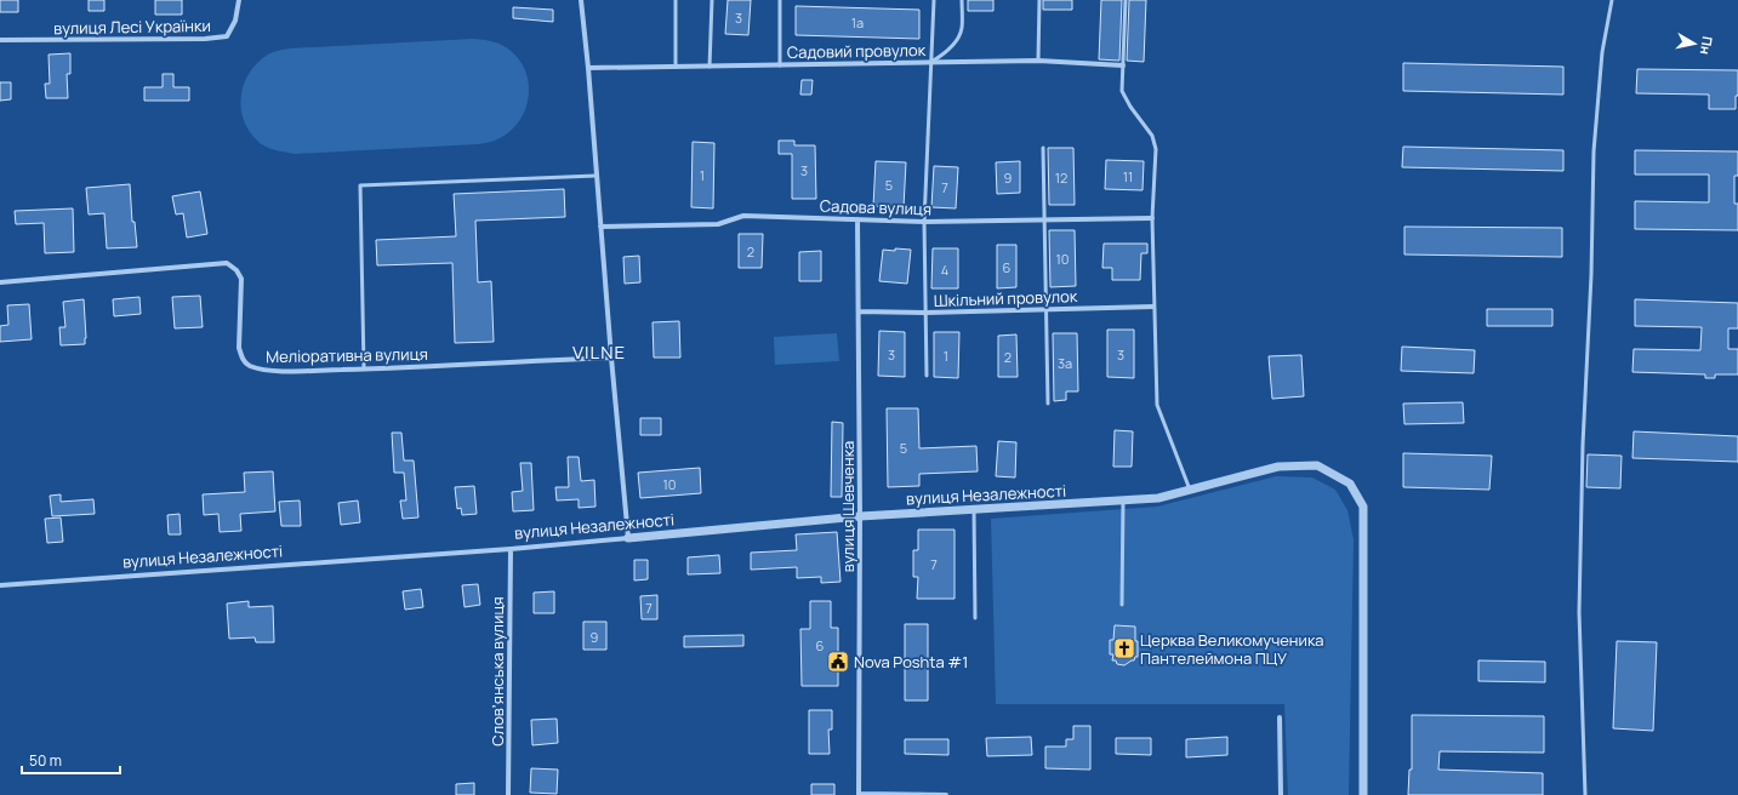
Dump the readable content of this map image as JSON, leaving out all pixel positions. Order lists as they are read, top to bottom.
{
  "streets": {
    "street": [
      "вулиця Лесі Українки",
      "Садовий провулок",
      "Садова вулиця",
      "Шкільний провулок",
      "Меліоративна вулиця",
      "вулиця Незалежності",
      "вулиця Шевченка",
      "Словʼянська вулиця"
    ]
  },
  "crossings": [
    ["Садова вулиця", "вулиця Шевченка"],
    ["Шкільний провулок", "вулиця Шевченка"],
    ["вулиця Незалежності", "вулиця Шевченка"],
    ["вулиця Незалежності", "Словʼянська вулиця"]
  ],
  "districts": ["VILNE"],
  "places": {
    "church": ["Церква Великомученика Пантелеймона ПЦУ"],
    "public building": ["Nova Poshta #1"]
  },
  "house_numbers": [
    "3",
    "1а",
    "3",
    "1",
    "11",
    "9",
    "12",
    "5",
    "7",
    "2",
    "10",
    "6",
    "4",
    "3",
    "3",
    "1",
    "2",
    "3а",
    "5",
    "10",
    "7",
    "7",
    "9",
    "6"
  ],
  "scale_bar": "50 m",
  "north": "right"
}
